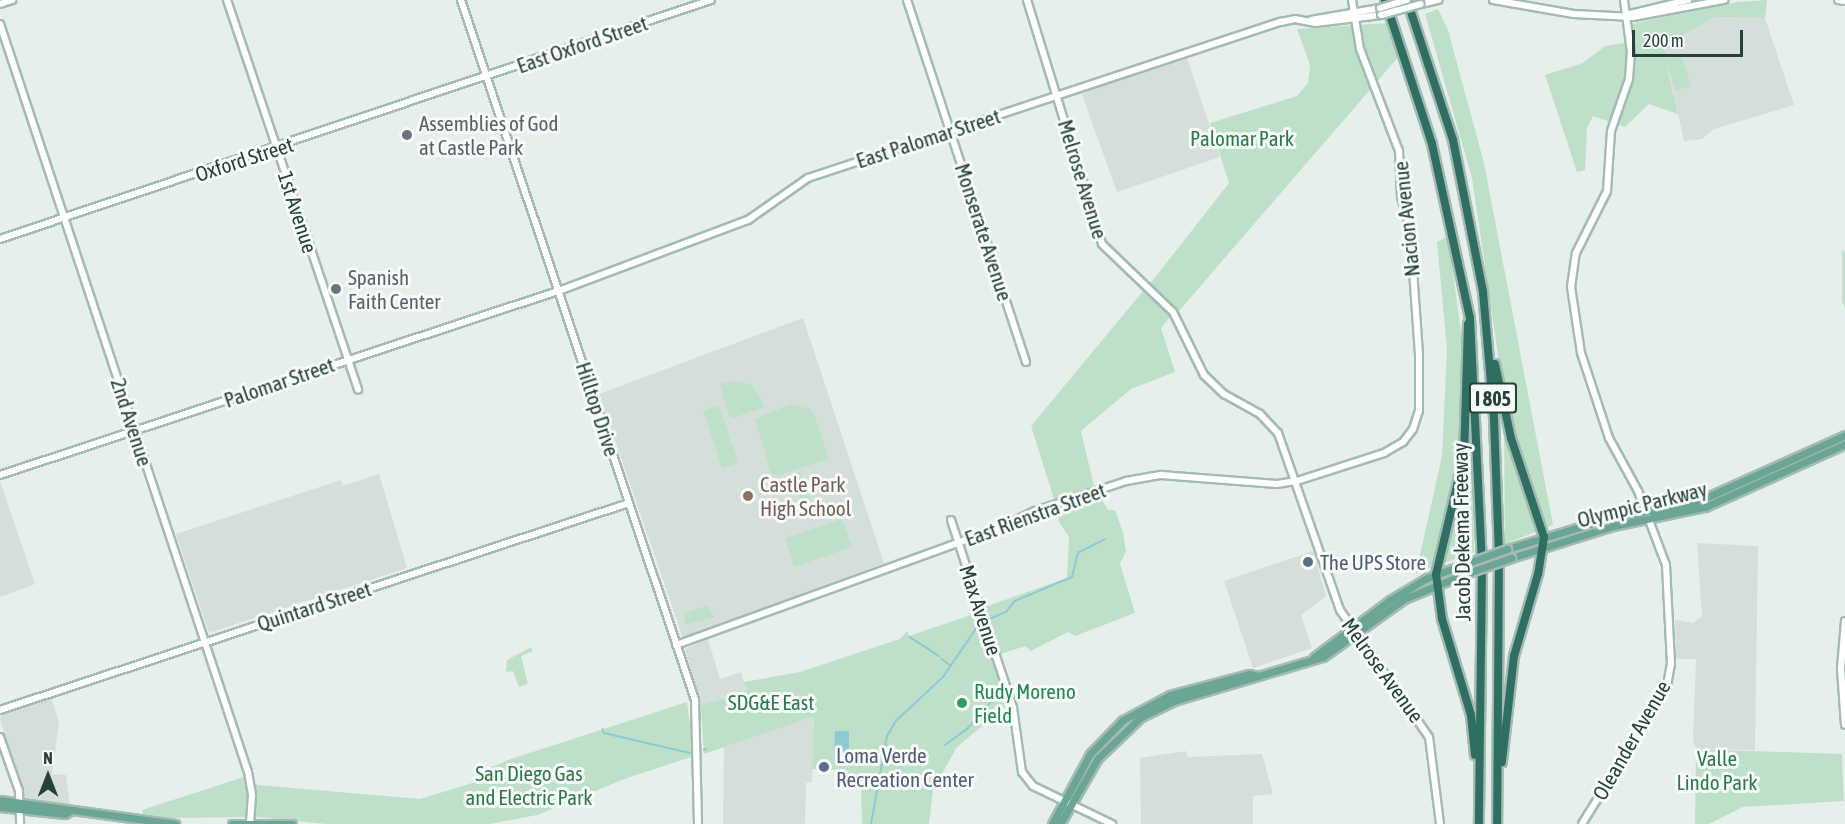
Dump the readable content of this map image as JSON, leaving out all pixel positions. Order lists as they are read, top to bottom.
{
  "streets": {
    "highway": ["I 805", "Jacob Dekema Freeway"],
    "main road": ["Olympic Parkway"],
    "street": [
      "East Oxford Street",
      "East Palomar Street",
      "Oxford Street",
      "Melrose Avenue",
      "1st Avenue",
      "Nacion Avenue",
      "Monserate Avenue",
      "Palomar Street",
      "Hilltop Drive",
      "2nd Avenue",
      "East Rienstra Street",
      "Quintard Street",
      "Max Avenue",
      "Oleander Avenue"
    ]
  },
  "crossings": [
    ["East Oxford Street", "Oxford Street"],
    ["East Oxford Street", "Hilltop Drive"],
    ["East Palomar Street", "Melrose Avenue"],
    ["East Palomar Street", "Nacion Avenue"],
    ["East Palomar Street", "Monserate Avenue"],
    ["East Palomar Street", "Palomar Street"],
    ["East Palomar Street", "Hilltop Drive"],
    ["East Palomar Street", "Jacob Dekema Freeway"],
    ["Oxford Street", "1st Avenue"],
    ["Oxford Street", "Hilltop Drive"],
    ["Oxford Street", "2nd Avenue"],
    ["Melrose Avenue", "Olympic Parkway"],
    ["Melrose Avenue", "East Rienstra Street"],
    ["1st Avenue", "Palomar Street"],
    ["Nacion Avenue", "East Rienstra Street"],
    ["Palomar Street", "Hilltop Drive"],
    ["Palomar Street", "2nd Avenue"],
    ["Hilltop Drive", "East Rienstra Street"],
    ["Hilltop Drive", "Quintard Street"],
    ["2nd Avenue", "Quintard Street"],
    ["Olympic Parkway", "Oleander Avenue"],
    ["East Rienstra Street", "Max Avenue"]
  ],
  "parks": [
    "Palomar Park",
    "SDG&E East",
    "Valle Lindo Park",
    "San Diego Gas and Electric Park"
  ],
  "places": [
    "Assemblies of God at Castle Park",
    "Spanish Faith Center",
    "Castle Park High School",
    "The UPS Store",
    "Rudy Moreno Field",
    "Loma Verde Recreation Center"
  ],
  "scale_bar": "200 m",
  "north": "top"
}
